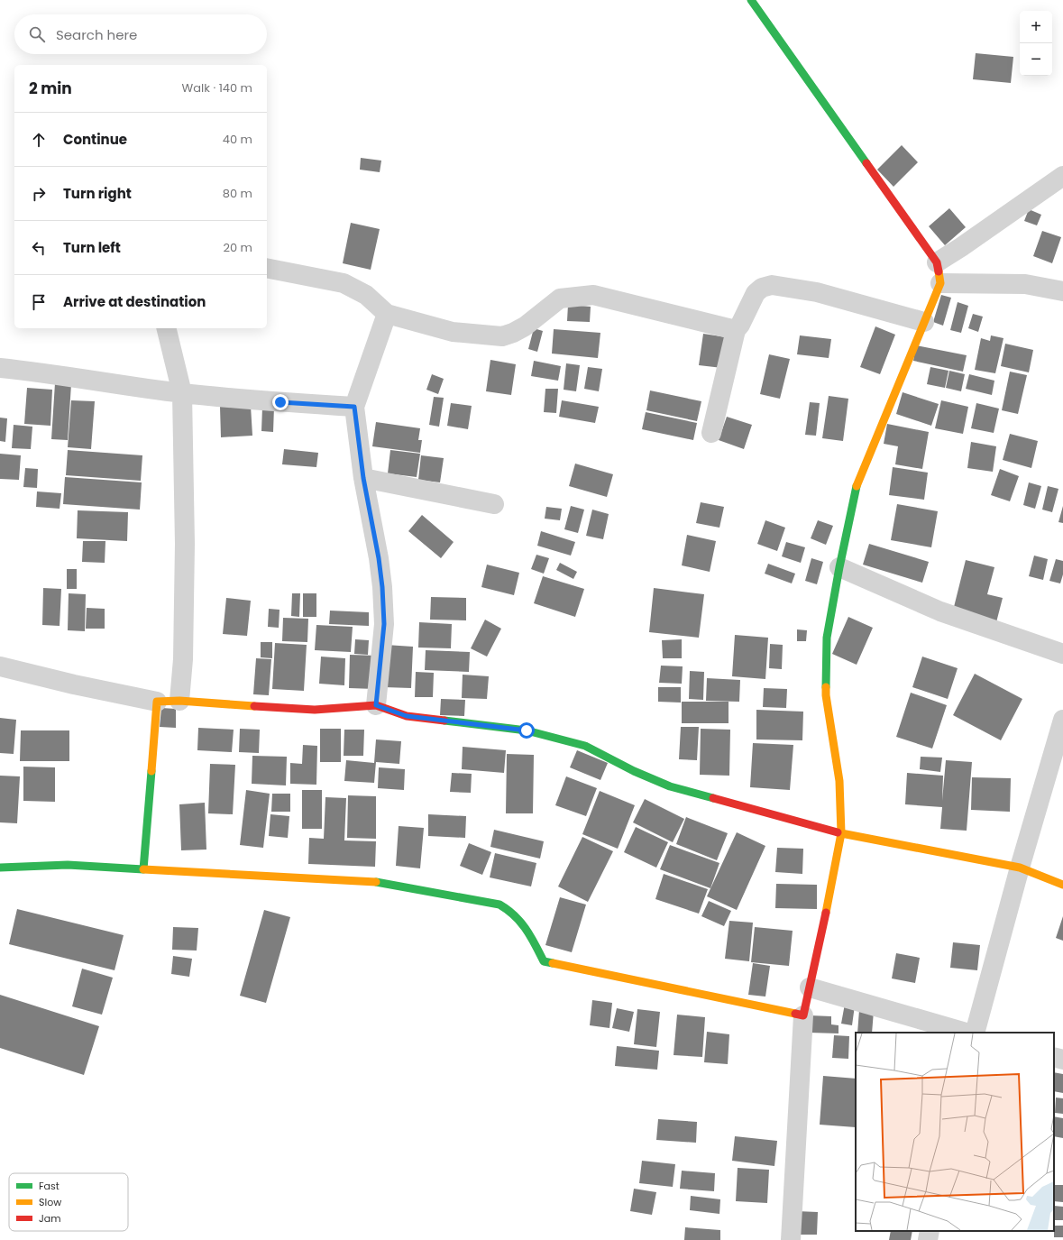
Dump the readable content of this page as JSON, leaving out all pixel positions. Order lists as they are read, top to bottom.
{
  "legend": ["Fast", "Slow", "Jam"],
  "page": {
    "map_buttons": ["+", "−"],
    "search": "Search here",
    "heading": ["2 min", "Walk · 140 m"],
    "list": [
      ["Continue", "40 m"],
      ["Turn right", "80 m"],
      ["Turn left", "20 m"],
      "Arrive at destination"
    ]
  }
}
